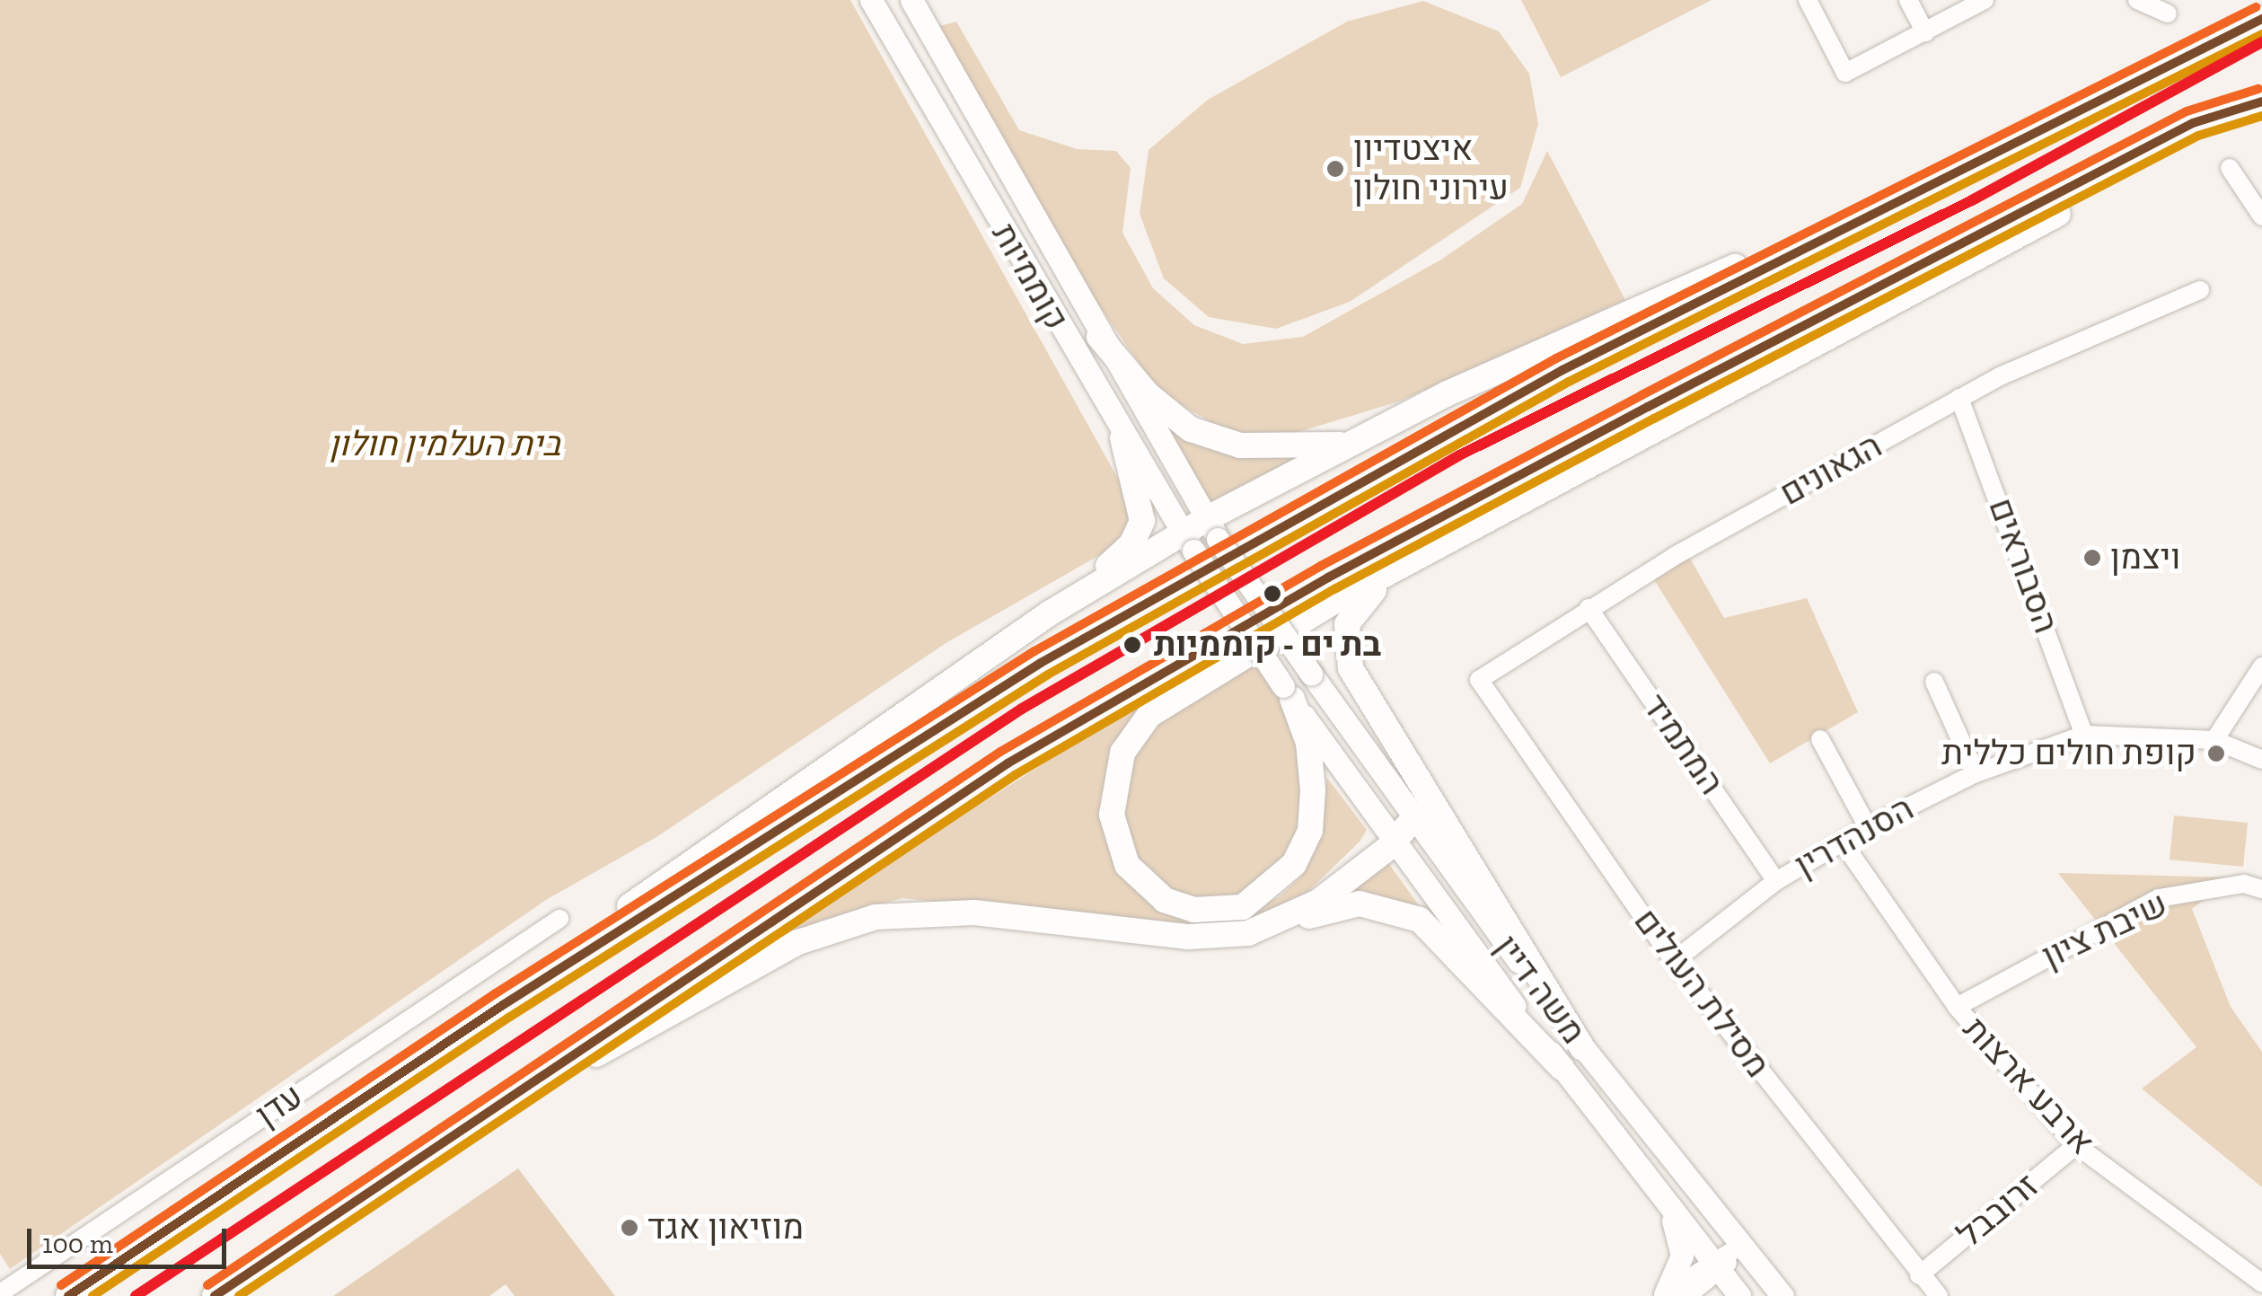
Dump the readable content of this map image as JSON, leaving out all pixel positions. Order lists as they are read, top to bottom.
{
  "streets": {
    "main road": ["קוממיות", "משה דיין"],
    "street": [
      "הגאונים",
      "הסבוראים",
      "המתמיד",
      "הסנהדרין",
      "שיבת ציון",
      "מסילת העולים",
      "ארבע ארצות",
      "עדן",
      "זרובבל"
    ]
  },
  "crossings": [
    ["קוממיות", "משה דיין"],
    ["הגאונים", "הסבוראים"],
    ["הגאונים", "המתמיד"],
    ["הגאונים", "מסילת העולים"],
    ["הסבוראים", "הסנהדרין"],
    ["המתמיד", "הסנהדרין"],
    ["הסנהדרין", "מסילת העולים"],
    ["הסנהדרין", "ארבע ארצות"],
    ["שיבת ציון", "ארבע ארצות"],
    ["מסילת העולים", "זרובבל"],
    ["ארבע ארצות", "זרובבל"]
  ],
  "parks": ["בית העלמין חולון"],
  "places": [
    "איצטדיון עירוני חולון",
    "ויצמן",
    "בת ים - קוממיות",
    "קופת חולים כללית",
    "מוזיאון אגד"
  ],
  "scale_bar": "100 m"
}
